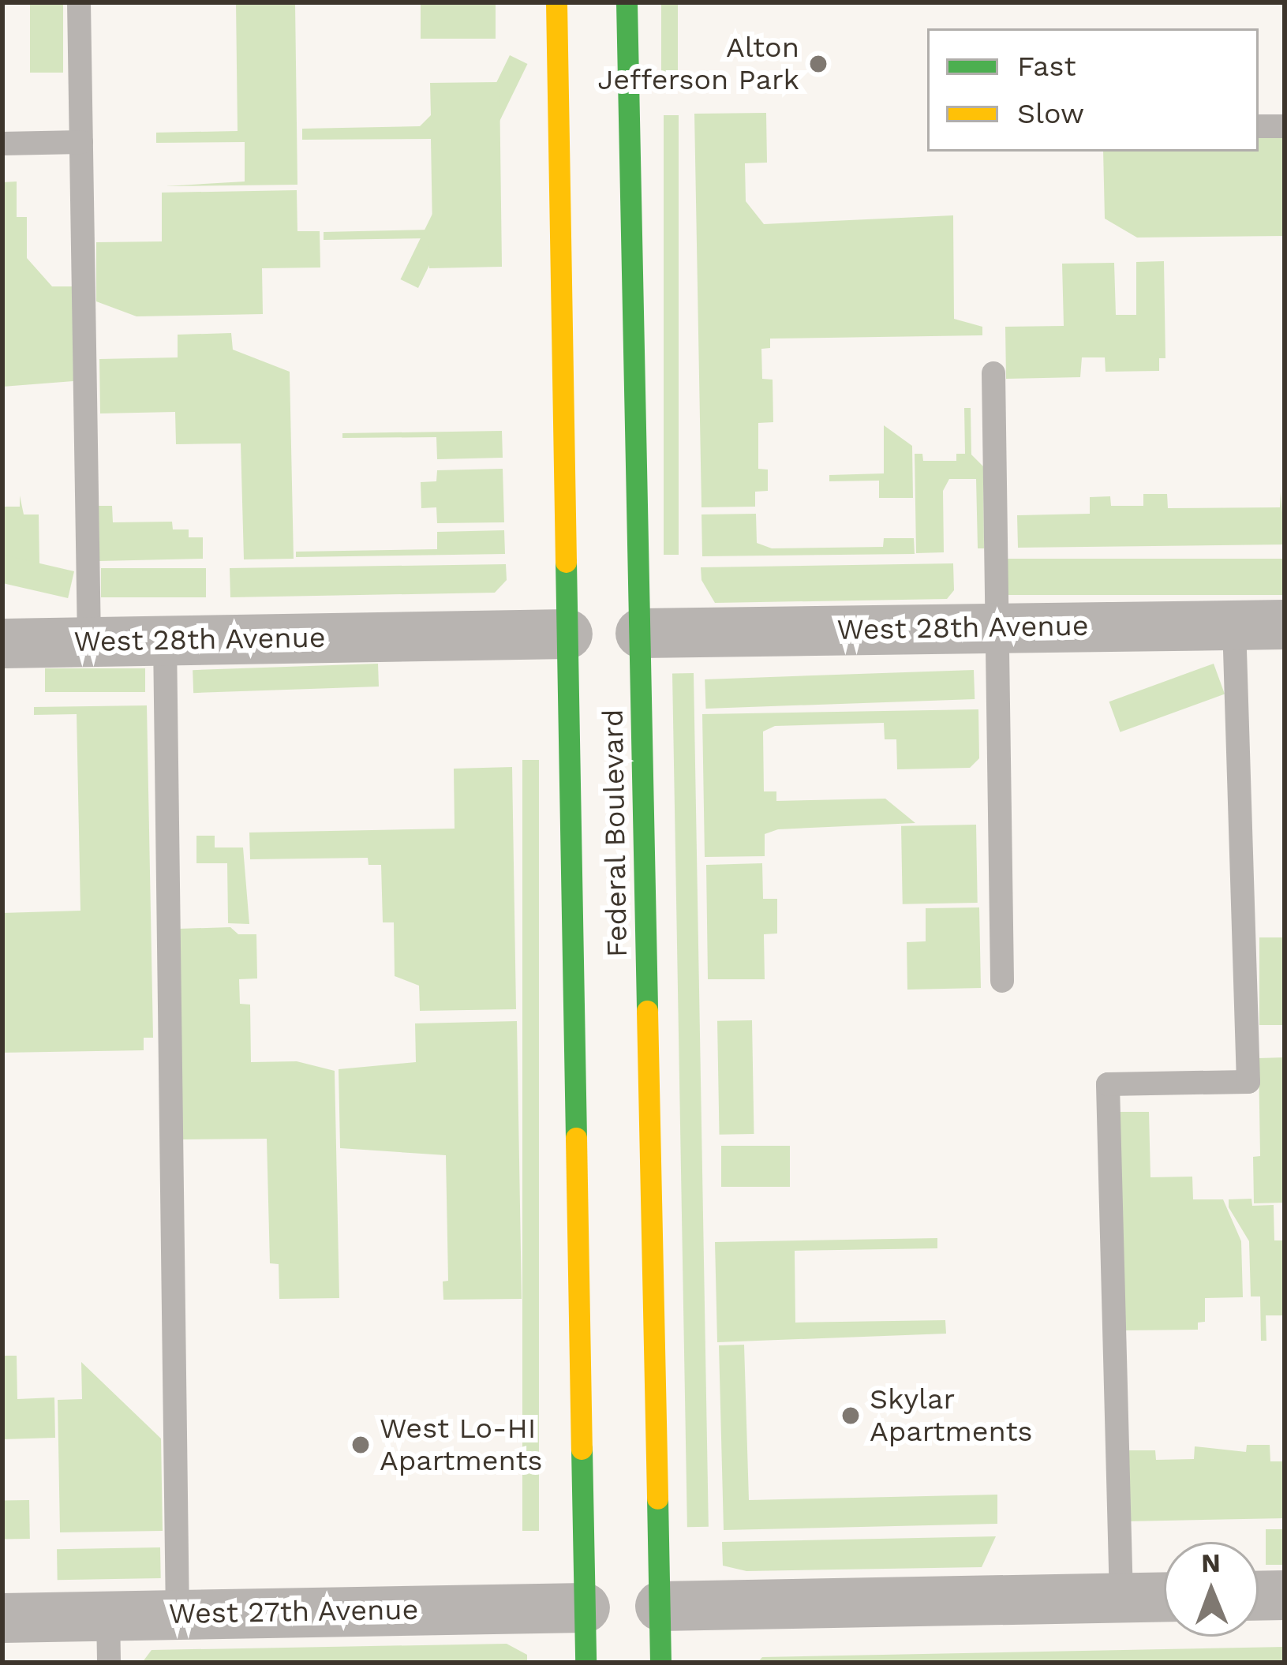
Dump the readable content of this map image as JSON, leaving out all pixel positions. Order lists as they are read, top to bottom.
{
  "streets": {
    "main road": ["Federal Boulevard"],
    "street": ["West 28th Avenue", "West 27th Avenue"]
  },
  "crossings": [
    ["West 28th Avenue", "Federal Boulevard"],
    ["Federal Boulevard", "West 27th Avenue"]
  ],
  "places": ["Alton Jefferson Park", "Skylar Apartments", "West Lo-HI Apartments"],
  "legend": ["Fast", "Slow"],
  "north": "top"
}
